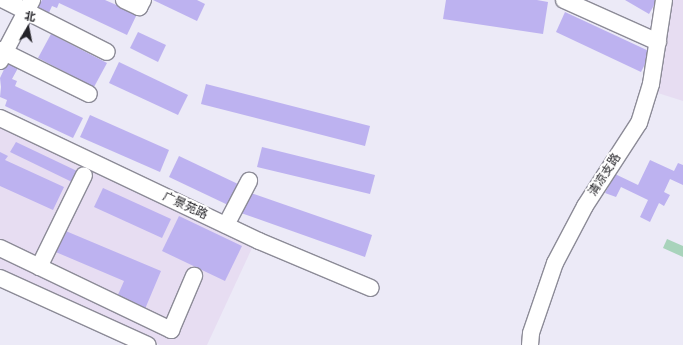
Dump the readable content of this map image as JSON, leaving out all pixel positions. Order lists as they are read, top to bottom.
{
  "streets": {
    "street": ["清凉支路", "广景苑路"]
  },
  "north": "top"
}
